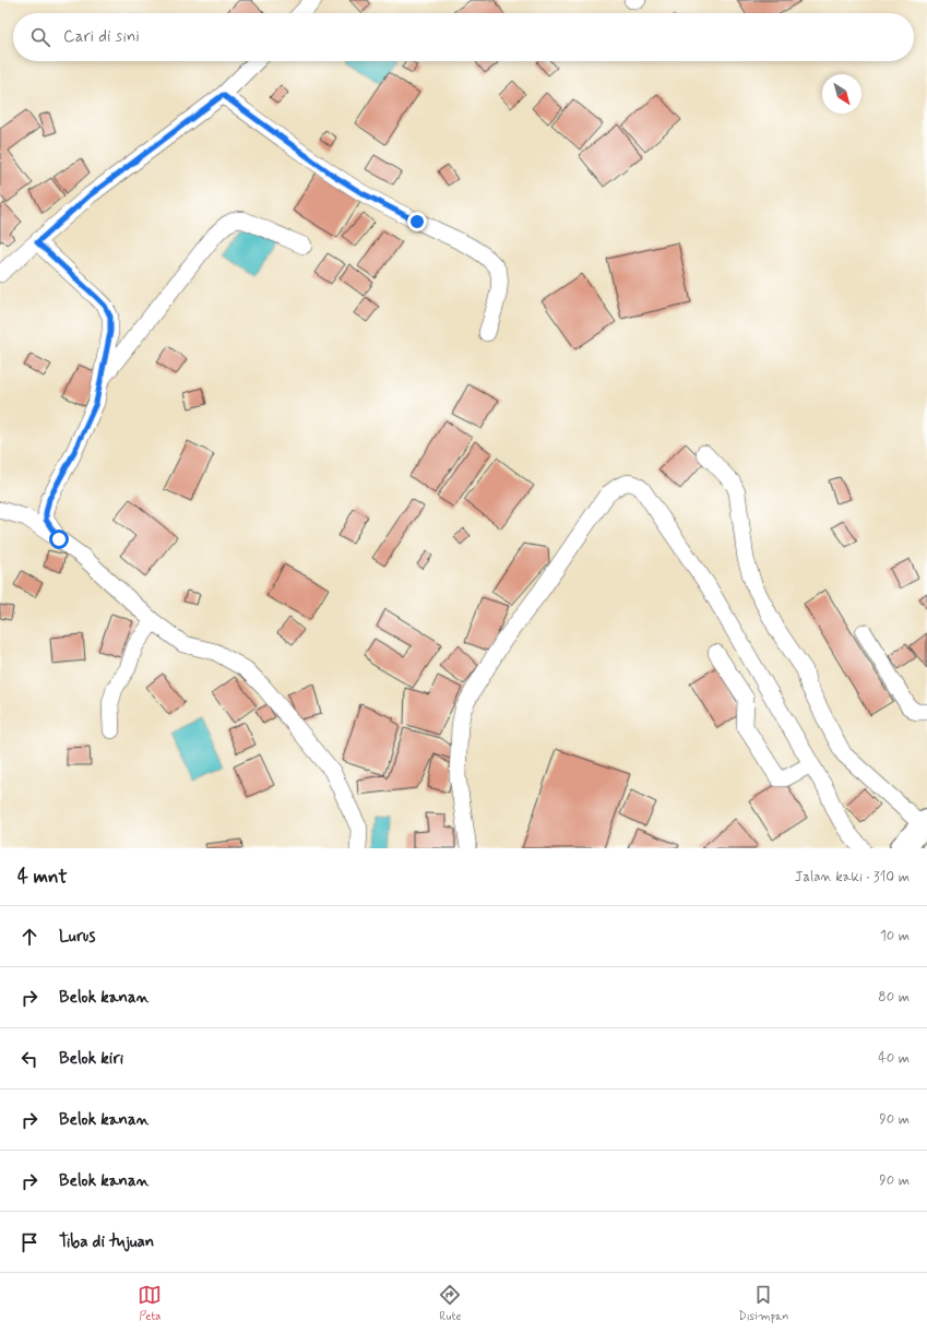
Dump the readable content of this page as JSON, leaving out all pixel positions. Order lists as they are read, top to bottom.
{
  "north": "bottom right",
  "page": {
    "search": "Cari di sini",
    "heading": ["4 mnt", "Jalan kaki · 310 m"],
    "list": [
      ["Lurus", "10 m"],
      ["Belok kanan", "80 m"],
      ["Belok kiri", "40 m"],
      ["Belok kanan", "90 m"],
      ["Belok kanan", "90 m"],
      "Tiba di tujuan"
    ],
    "nav": ["Peta", "Rute", "Disimpan"]
  }
}
